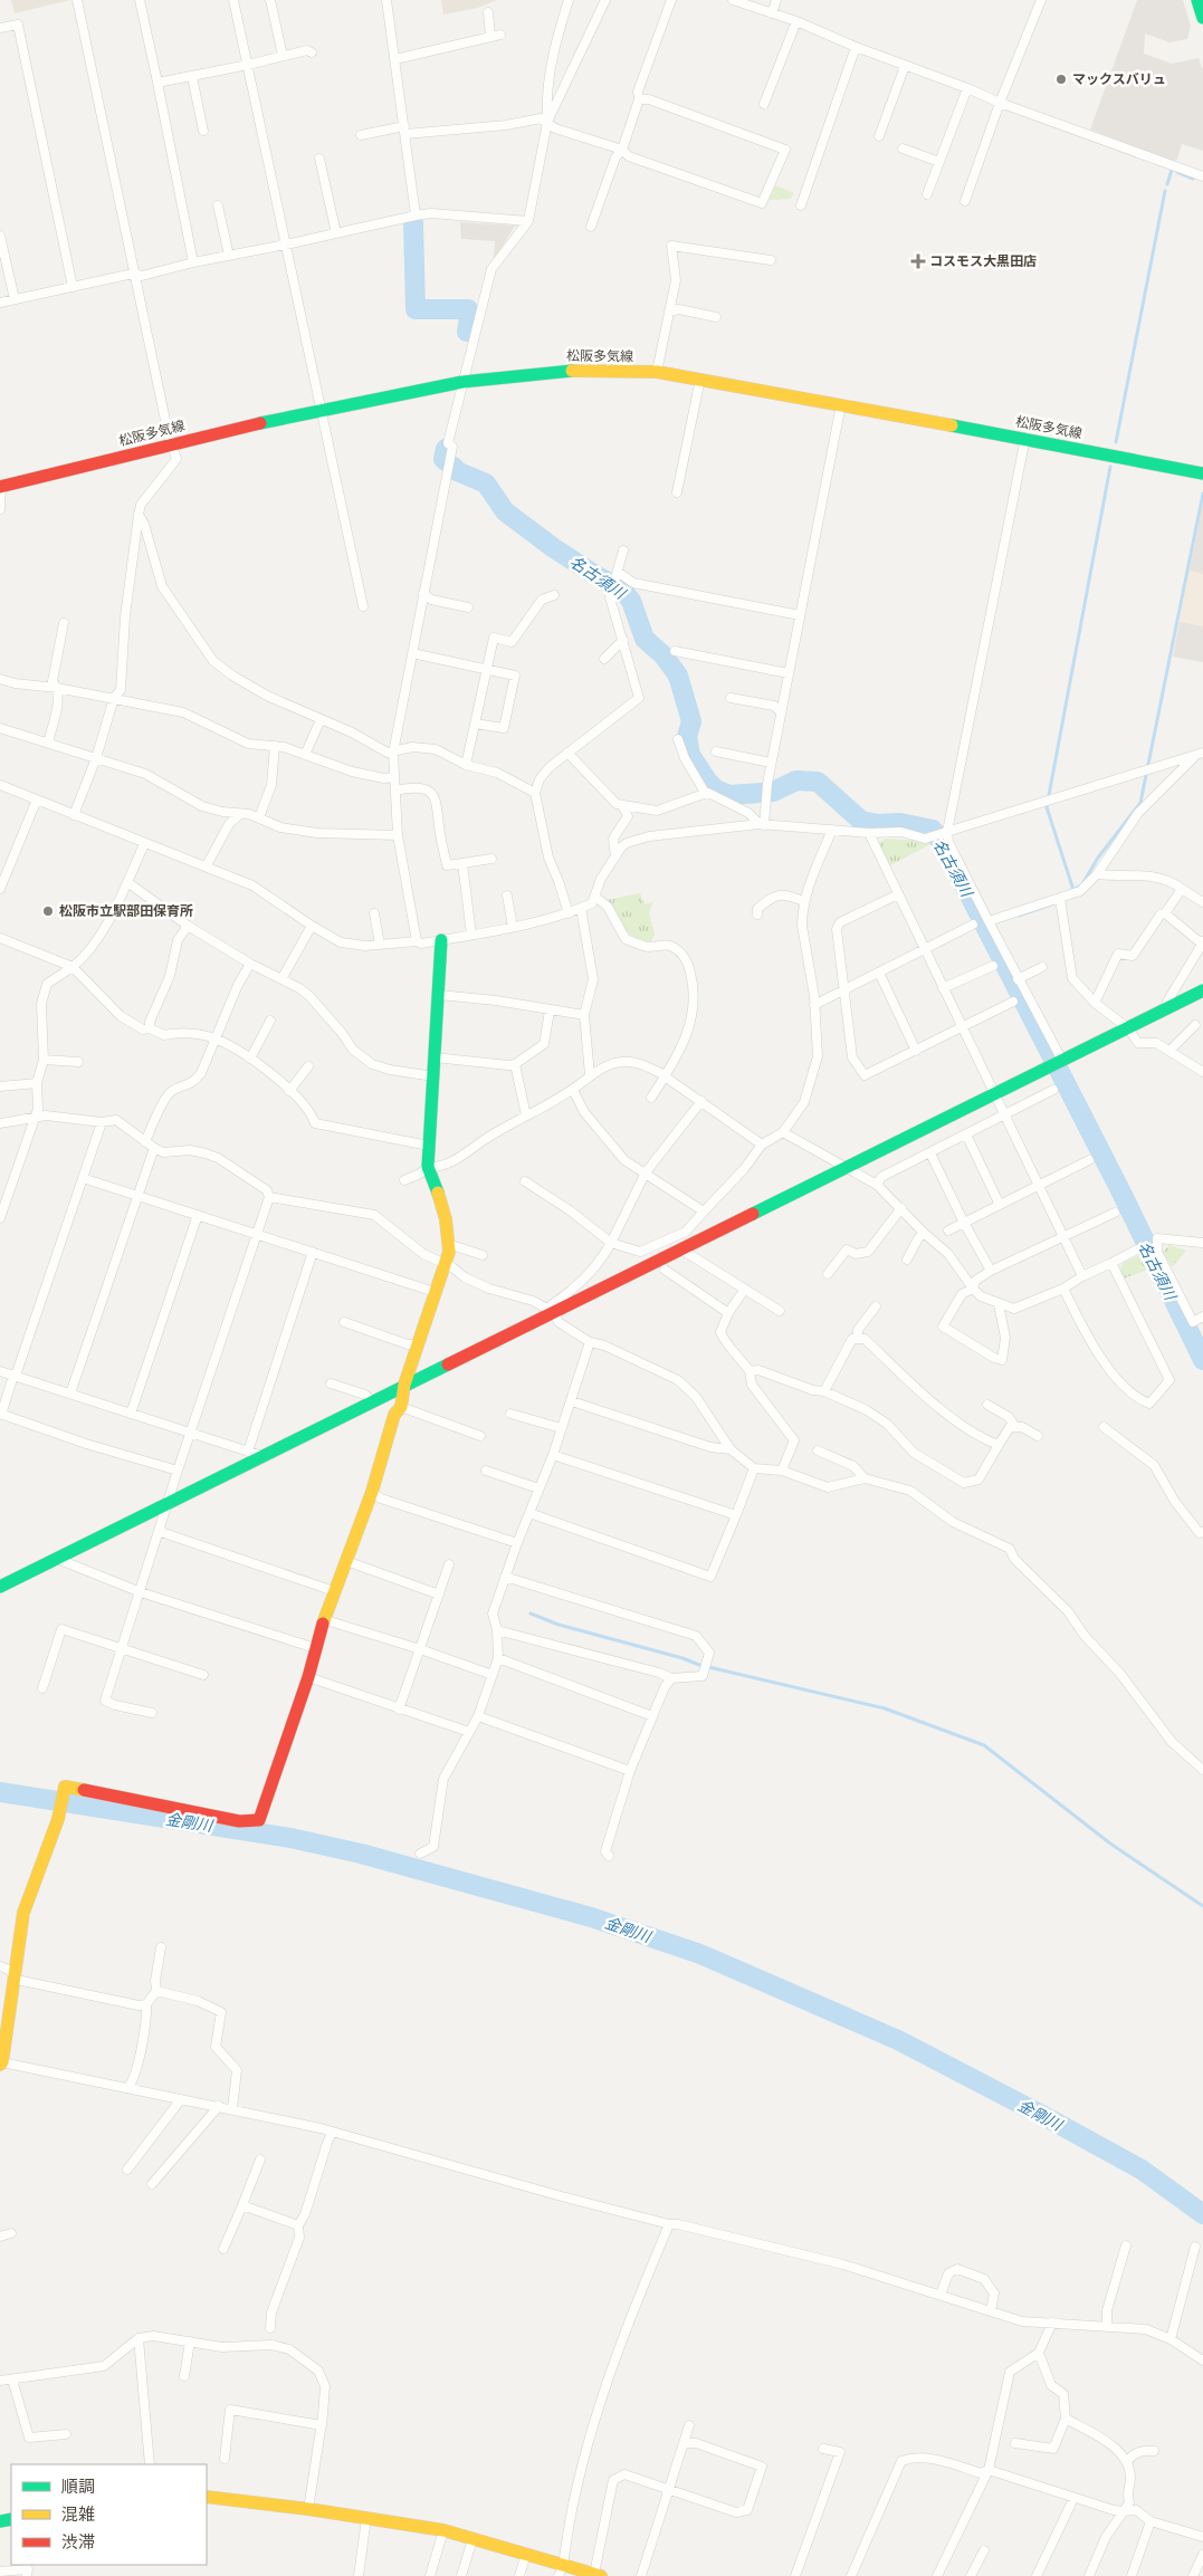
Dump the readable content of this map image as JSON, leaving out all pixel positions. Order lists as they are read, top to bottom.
{
  "streets": {
    "main road": ["松阪多気線"]
  },
  "water": ["名古須川", "金剛川"],
  "places": {
    "other": ["マックスバリュ", "松阪市立駅部田保育所"],
    "health": ["コスモス大黒田店"]
  },
  "legend": ["順調", "混雑", "渋滞"]
}
